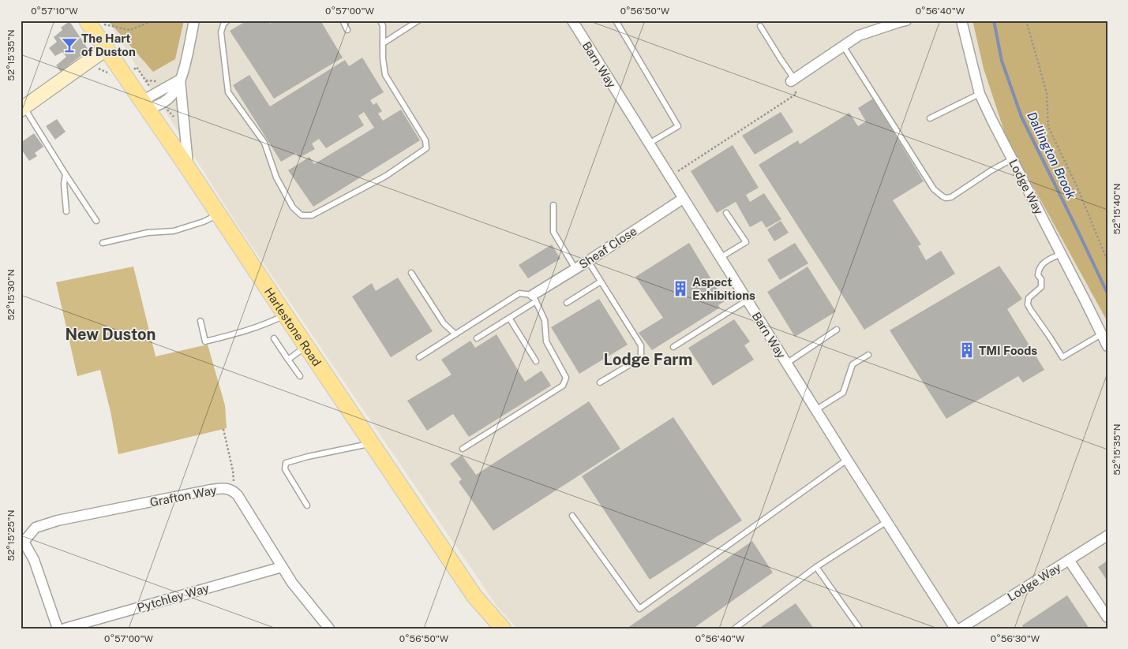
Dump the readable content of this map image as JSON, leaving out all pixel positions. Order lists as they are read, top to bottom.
{
  "streets": {
    "main road": ["Harlestone Road"],
    "street": [
      "Barn Way",
      "Lodge Way",
      "Sheaf Close",
      "Grafton Way",
      "Pytchley Way"
    ]
  },
  "crossings": [
    ["Barn Way", "Sheaf Close"],
    ["Grafton Way", "Pytchley Way"]
  ],
  "districts": ["New Duston", "Lodge Farm"],
  "water": ["Dallington Brook"],
  "places": {
    "bar": ["The Hart of Duston"],
    "building": ["Aspect Exhibitions", "TMI Foods"]
  },
  "coordinates": [
    "0°57'10\"W",
    "0°57'00\"W",
    "0°56'50\"W",
    "0°56'40\"W",
    "52°15'35\"N",
    "52°15'40\"N",
    "52°15'30\"N",
    "52°15'25\"N",
    "0°56'30\"W"
  ]
}
